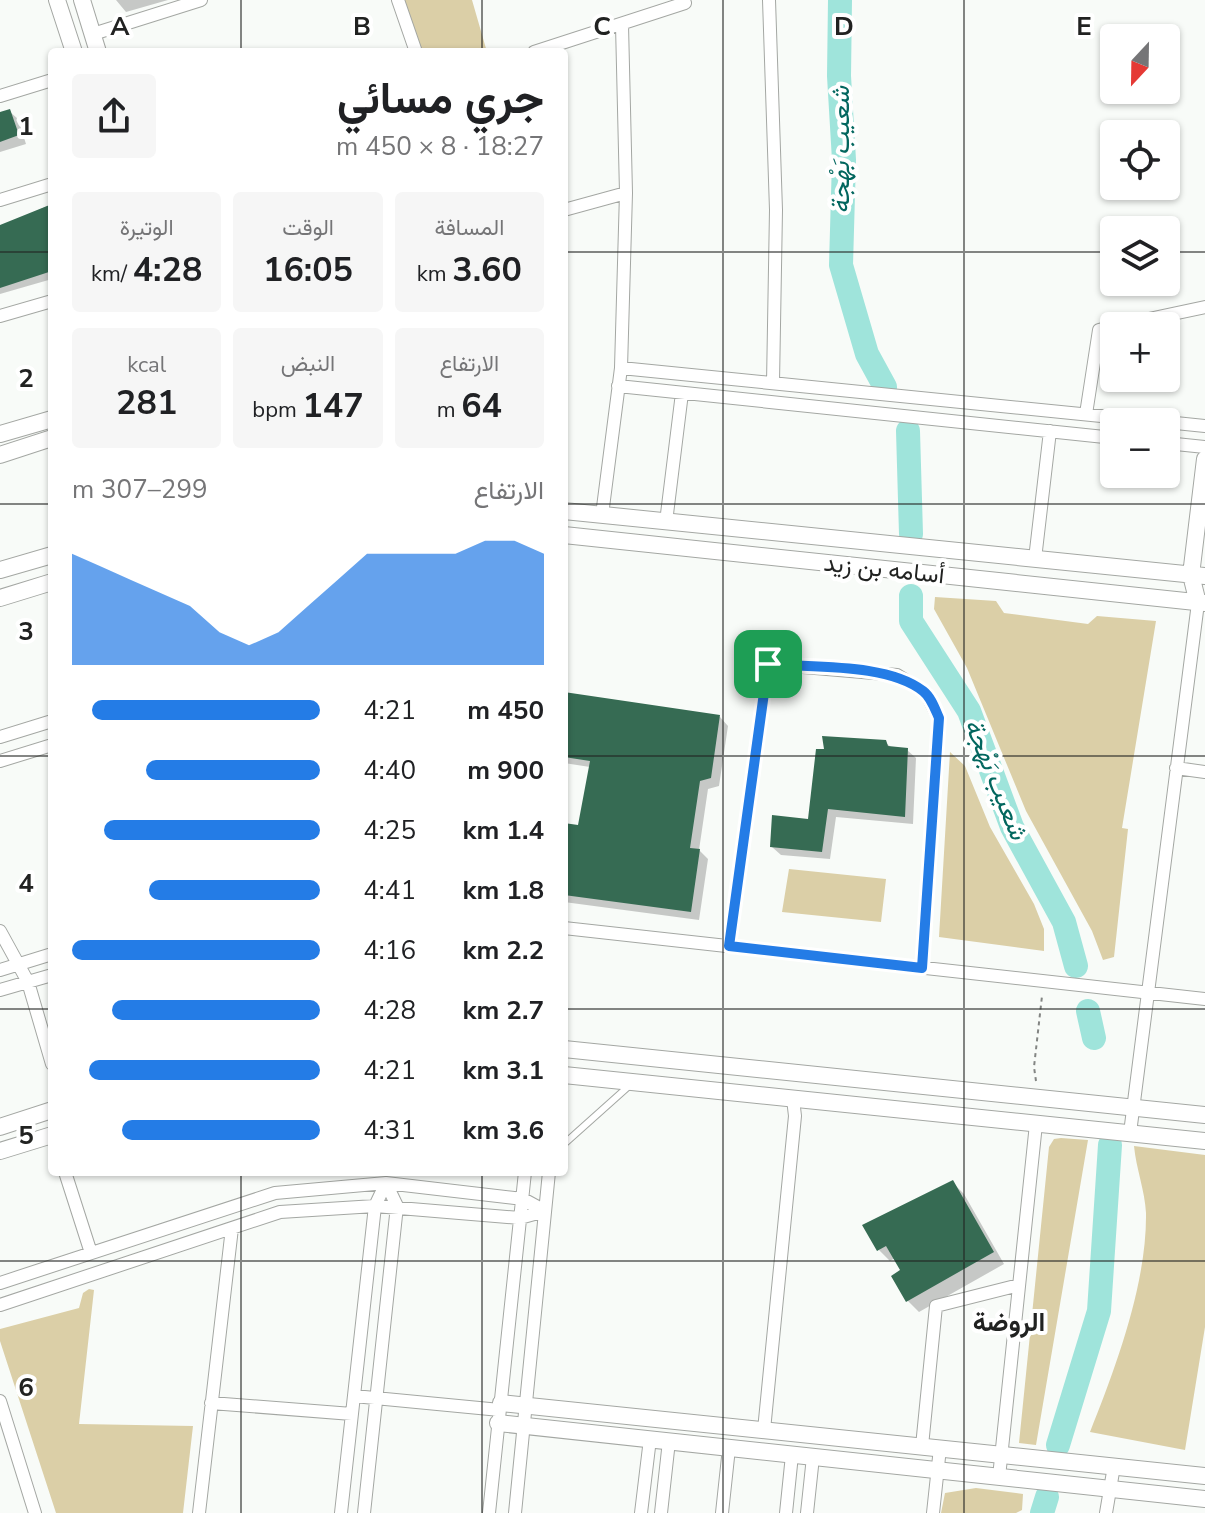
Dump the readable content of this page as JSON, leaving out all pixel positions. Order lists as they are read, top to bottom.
{
  "streets": {
    "street": ["أسامه بن زيد"]
  },
  "districts": ["الروضة"],
  "water": ["شعيب بَهْجة"],
  "north": "bottom",
  "page": {
    "map_buttons": ["+", "−"],
    "heading": ["جري مسائي", "18:27 · 8 × 450 m"],
    "stats": [
      ["المسافة", "3.60 km"],
      ["الوقت", "16:05"],
      ["الوتيرة", "4:28 /km"],
      ["الارتفاع", "64 m"],
      ["النبض", "147 bpm"],
      ["kcal", "281"]
    ],
    "chart": ["الارتفاع", "299–307 m"],
    "list": [
      {
        "name": "450 m",
        "note": "4:21"
      },
      {
        "name": "900 m",
        "note": "4:40"
      },
      {
        "name": "1.4 km",
        "note": "4:25"
      },
      {
        "name": "1.8 km",
        "note": "4:41"
      },
      {
        "name": "2.2 km",
        "note": "4:16"
      },
      {
        "name": "2.7 km",
        "note": "4:28"
      },
      {
        "name": "3.1 km",
        "note": "4:21"
      },
      {
        "name": "3.6 km",
        "note": "4:31"
      }
    ]
  },
  "grid": {
    "columns": [
      "A",
      "B",
      "C",
      "D",
      "E"
    ],
    "rows": [
      "1",
      "2",
      "3",
      "4",
      "5",
      "6"
    ]
  }
}
